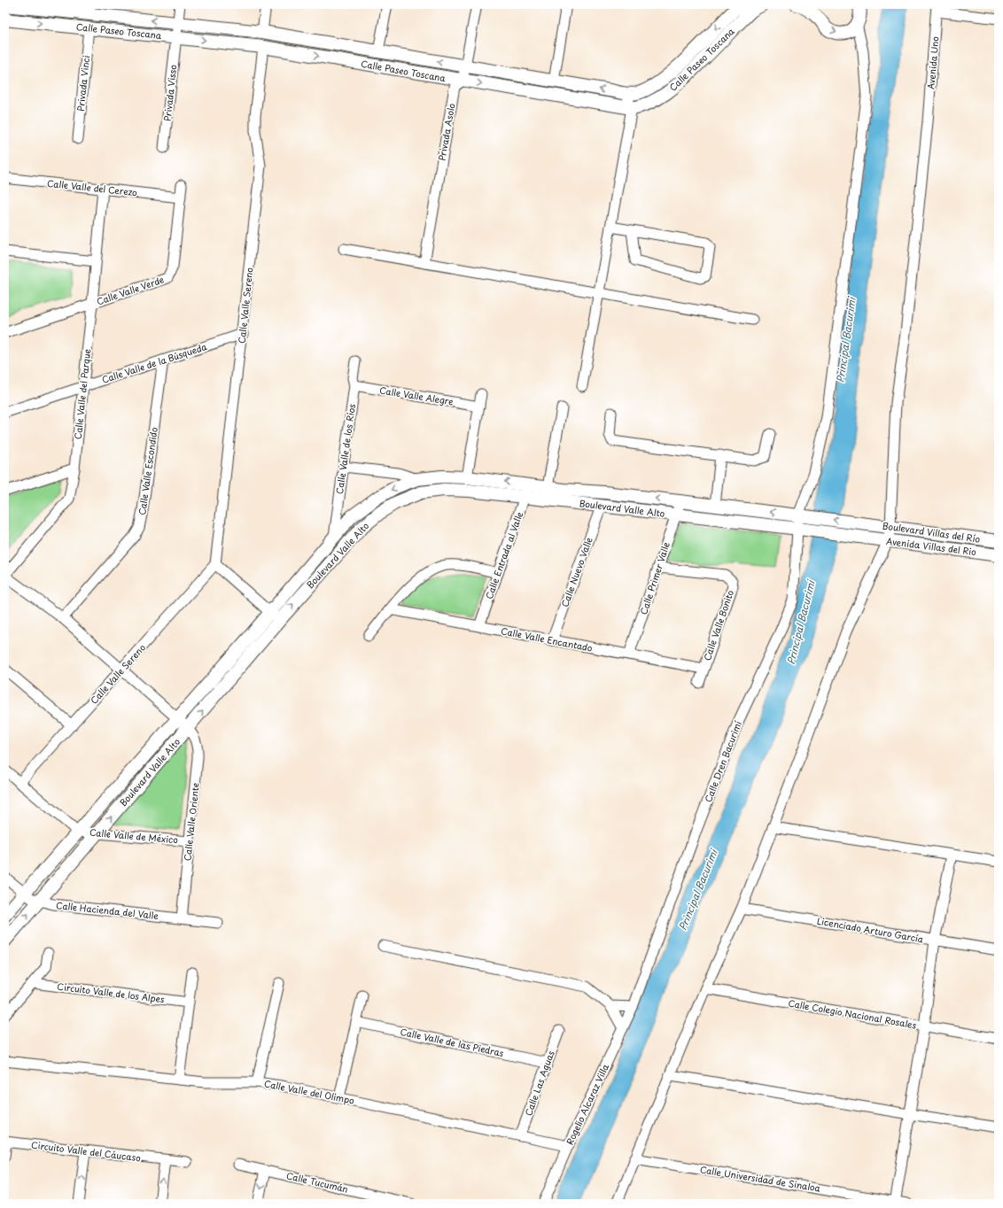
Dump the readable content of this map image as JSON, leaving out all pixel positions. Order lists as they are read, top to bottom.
{
  "streets": {
    "street": [
      "Calle Paseo Toscana",
      "Avenida Uno",
      "Privada Vinci",
      "Privada Visso",
      "Privada Asolo",
      "Calle Valle del Cerezo",
      "Calle Valle Verde",
      "Calle Valle Sereno",
      "Calle Valle de la Búsqueda",
      "Calle Valle del Parque",
      "Calle Valle Alegre",
      "Calle Valle de los Ríos",
      "Calle Valle Escondido",
      "Boulevard Valle Alto",
      "Boulevard Villas del Río",
      "Avenida Villas del Rio",
      "Calle Entrada al Valle",
      "Calle Nuevo Valle",
      "Calle Primer Valle",
      "Calle Valle Bonito",
      "Calle Valle Encantado",
      "Calle Dren Bacurimí",
      "Calle Valle Oriente",
      "Calle Valle de México",
      "Calle Hacienda del Valle",
      "Licenciado Arturo García",
      "Circuito Valle de los Alpes",
      "Calle Colegio Nacional Rosales",
      "Calle Valle de las Piedras",
      "Calle Las Aguas",
      "Calle Valle del Olimpo",
      "Rogelio Alcaraz Villa",
      "Circuito Valle del Cáucaso",
      "Calle Universidad de Sinaloa",
      "Calle Tucumán"
    ]
  },
  "crossings": [
    ["Calle Paseo Toscana", "Privada Vinci"],
    ["Calle Paseo Toscana", "Privada Visso"],
    ["Calle Paseo Toscana", "Privada Asolo"],
    ["Calle Paseo Toscana", "Calle Valle Sereno"],
    ["Avenida Uno", "Boulevard Villas del Río"],
    ["Avenida Uno", "Avenida Villas del Rio"],
    ["Avenida Uno", "Licenciado Arturo García"],
    ["Avenida Uno", "Calle Colegio Nacional Rosales"],
    ["Avenida Uno", "Calle Universidad de Sinaloa"],
    ["Calle Valle del Cerezo", "Calle Valle Verde"],
    ["Calle Valle del Cerezo", "Calle Valle del Parque"],
    ["Calle Valle Verde", "Calle Valle del Parque"],
    ["Calle Valle Sereno", "Calle Valle de la Búsqueda"],
    ["Calle Valle Sereno", "Calle Valle Oriente"],
    ["Calle Valle de la Búsqueda", "Calle Valle del Parque"],
    ["Calle Valle de la Búsqueda", "Calle Valle Escondido"],
    ["Calle Valle del Parque", "Calle Valle Oriente"],
    ["Calle Valle Alegre", "Calle Valle de los Ríos"],
    ["Calle Valle de los Ríos", "Boulevard Valle Alto"],
    ["Calle Valle Escondido", "Calle Valle Oriente"],
    ["Boulevard Valle Alto", "Boulevard Villas del Río"],
    ["Boulevard Valle Alto", "Avenida Villas del Rio"],
    ["Boulevard Valle Alto", "Calle Entrada al Valle"],
    ["Boulevard Valle Alto", "Calle Nuevo Valle"],
    ["Boulevard Valle Alto", "Calle Primer Valle"],
    ["Boulevard Valle Alto", "Calle Dren Bacurimí"],
    ["Boulevard Valle Alto", "Calle Valle Oriente"],
    ["Boulevard Valle Alto", "Calle Valle de México"],
    ["Boulevard Valle Alto", "Calle Hacienda del Valle"],
    ["Calle Entrada al Valle", "Calle Valle Encantado"],
    ["Calle Nuevo Valle", "Calle Valle Encantado"],
    ["Calle Primer Valle", "Calle Valle Bonito"],
    ["Calle Primer Valle", "Calle Valle Encantado"],
    ["Calle Valle Bonito", "Calle Valle Encantado"],
    ["Calle Dren Bacurimí", "Rogelio Alcaraz Villa"],
    ["Calle Valle Oriente", "Calle Valle de México"],
    ["Calle Valle Oriente", "Calle Hacienda del Valle"],
    ["Calle Valle de las Piedras", "Calle Las Aguas"],
    ["Calle Las Aguas", "Calle Valle del Olimpo"],
    ["Calle Valle del Olimpo", "Rogelio Alcaraz Villa"]
  ],
  "water": ["Principal Bacurimi"]
}
